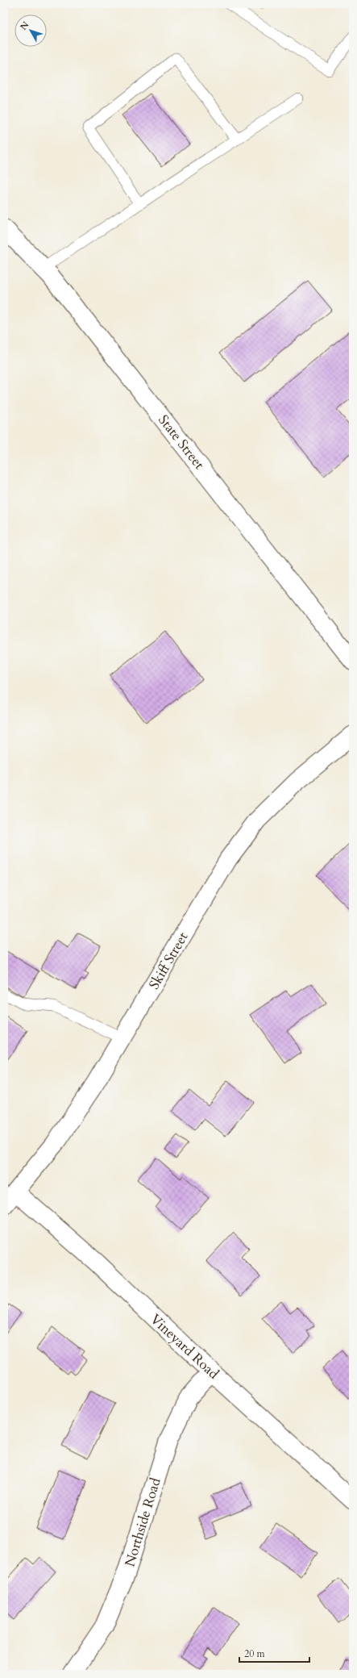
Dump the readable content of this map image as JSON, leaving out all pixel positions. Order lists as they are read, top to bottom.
{
  "streets": {
    "main road": [
      "State Street",
      "Skiff Street",
      "Vineyard Road",
      "Northside Road"
    ]
  },
  "crossings": [
    ["Skiff Street", "Vineyard Road"],
    ["Vineyard Road", "Northside Road"]
  ],
  "scale_bar": "20 m",
  "north": "top left"
}
